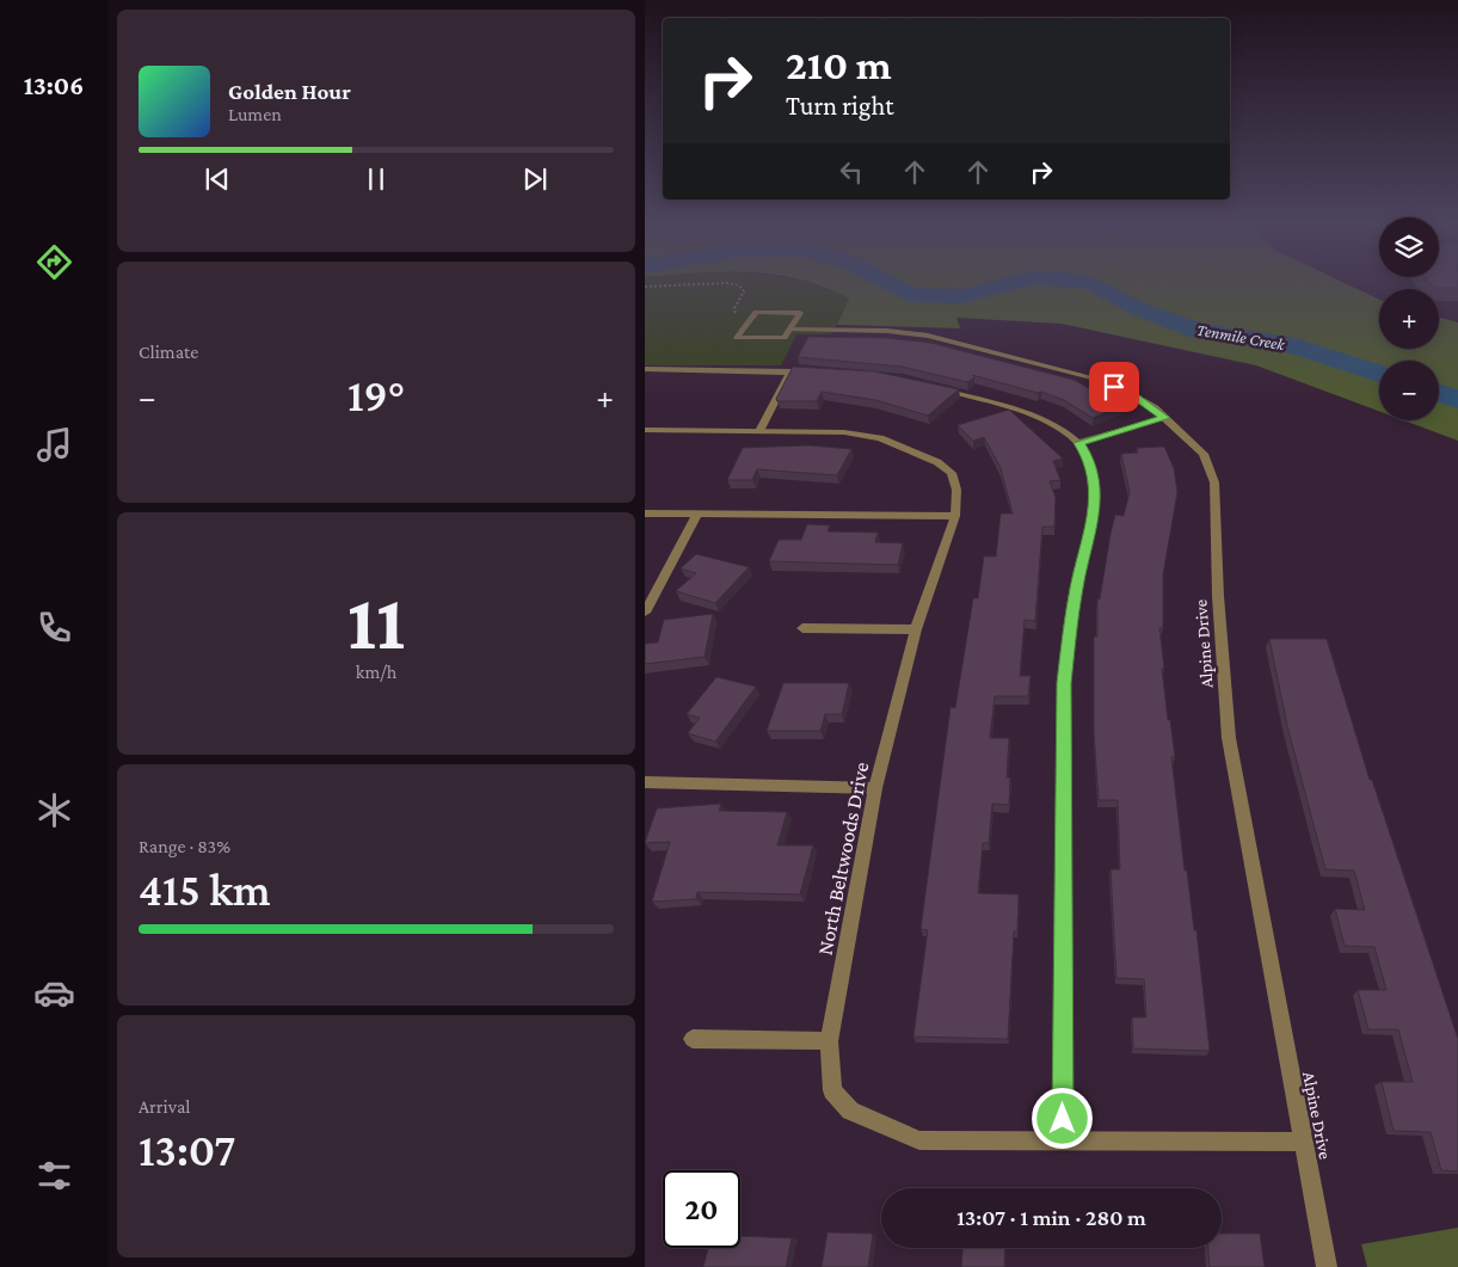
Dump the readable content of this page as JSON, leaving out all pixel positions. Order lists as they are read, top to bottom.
{
  "streets": {
    "street": ["Alpine Drive", "North Beltwoods Drive"]
  },
  "crossings": [
    ["Alpine Drive", "North Beltwoods Drive"]
  ],
  "water": ["Tenmile Creek"],
  "page": {
    "tabs": "13:06",
    "turn": ["210 m", "Turn right"],
    "song": ["Golden Hour", "Lumen"],
    "map_buttons": ["+", "−"],
    "tile": [
      "Climate",
      ["11", "km/h"],
      ["Range · 83%", "415 km"],
      ["Arrival", "13:07"]
    ],
    "heat": ["−", "19°", "+"],
    "limit": "20",
    "trip": "13:07 · 1 min · 280 m"
  }
}
